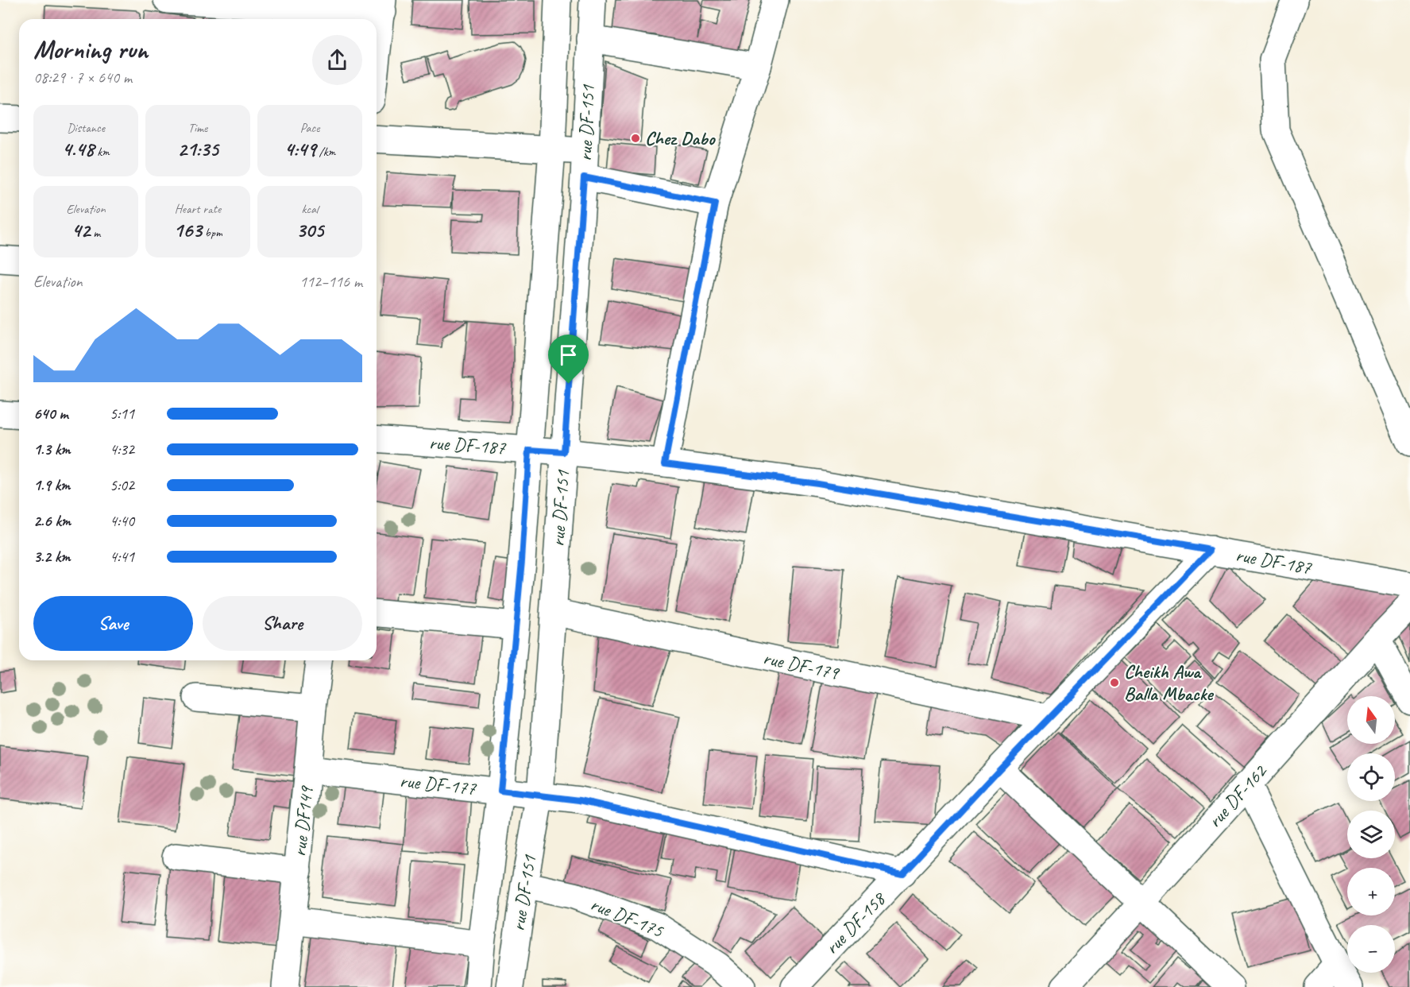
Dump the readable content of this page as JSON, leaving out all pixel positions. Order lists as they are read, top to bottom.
{
  "streets": {
    "street": [
      "rue DF-151",
      "rue DF-187",
      "rue DF-179",
      "rue DF-177",
      "rue DF-162",
      "rue DF149",
      "rue DF-175",
      "rue DF-158"
    ]
  },
  "crossings": [
    ["rue DF-151", "rue DF-187"],
    ["rue DF-151", "rue DF-179"],
    ["rue DF-151", "rue DF-177"],
    ["rue DF-151", "rue DF-175"],
    ["rue DF-187", "rue DF-158"],
    ["rue DF-179", "rue DF-158"],
    ["rue DF-177", "rue DF149"],
    ["rue DF-177", "rue DF-158"]
  ],
  "places": ["Chez Dabo", "Cheikh Awa Balla Mbacke"],
  "north": "top",
  "page": {
    "heading": ["Morning run", "08:29 · 7 × 640 m"],
    "stats": [
      ["Distance", "4.48 km"],
      ["Time", "21:35"],
      ["Pace", "4:49 /km"],
      ["Elevation", "42 m"],
      ["Heart rate", "163 bpm"],
      ["kcal", "305"]
    ],
    "chart": ["Elevation", "112–116 m"],
    "list": [
      {
        "name": "640 m",
        "note": "5:11"
      },
      {
        "name": "1.3 km",
        "note": "4:32"
      },
      {
        "name": "1.9 km",
        "note": "5:02"
      },
      {
        "name": "2.6 km",
        "note": "4:40"
      },
      {
        "name": "3.2 km",
        "note": "4:41"
      }
    ],
    "buttons": ["Save", "Share"],
    "map_buttons": ["+", "−"]
  }
}
